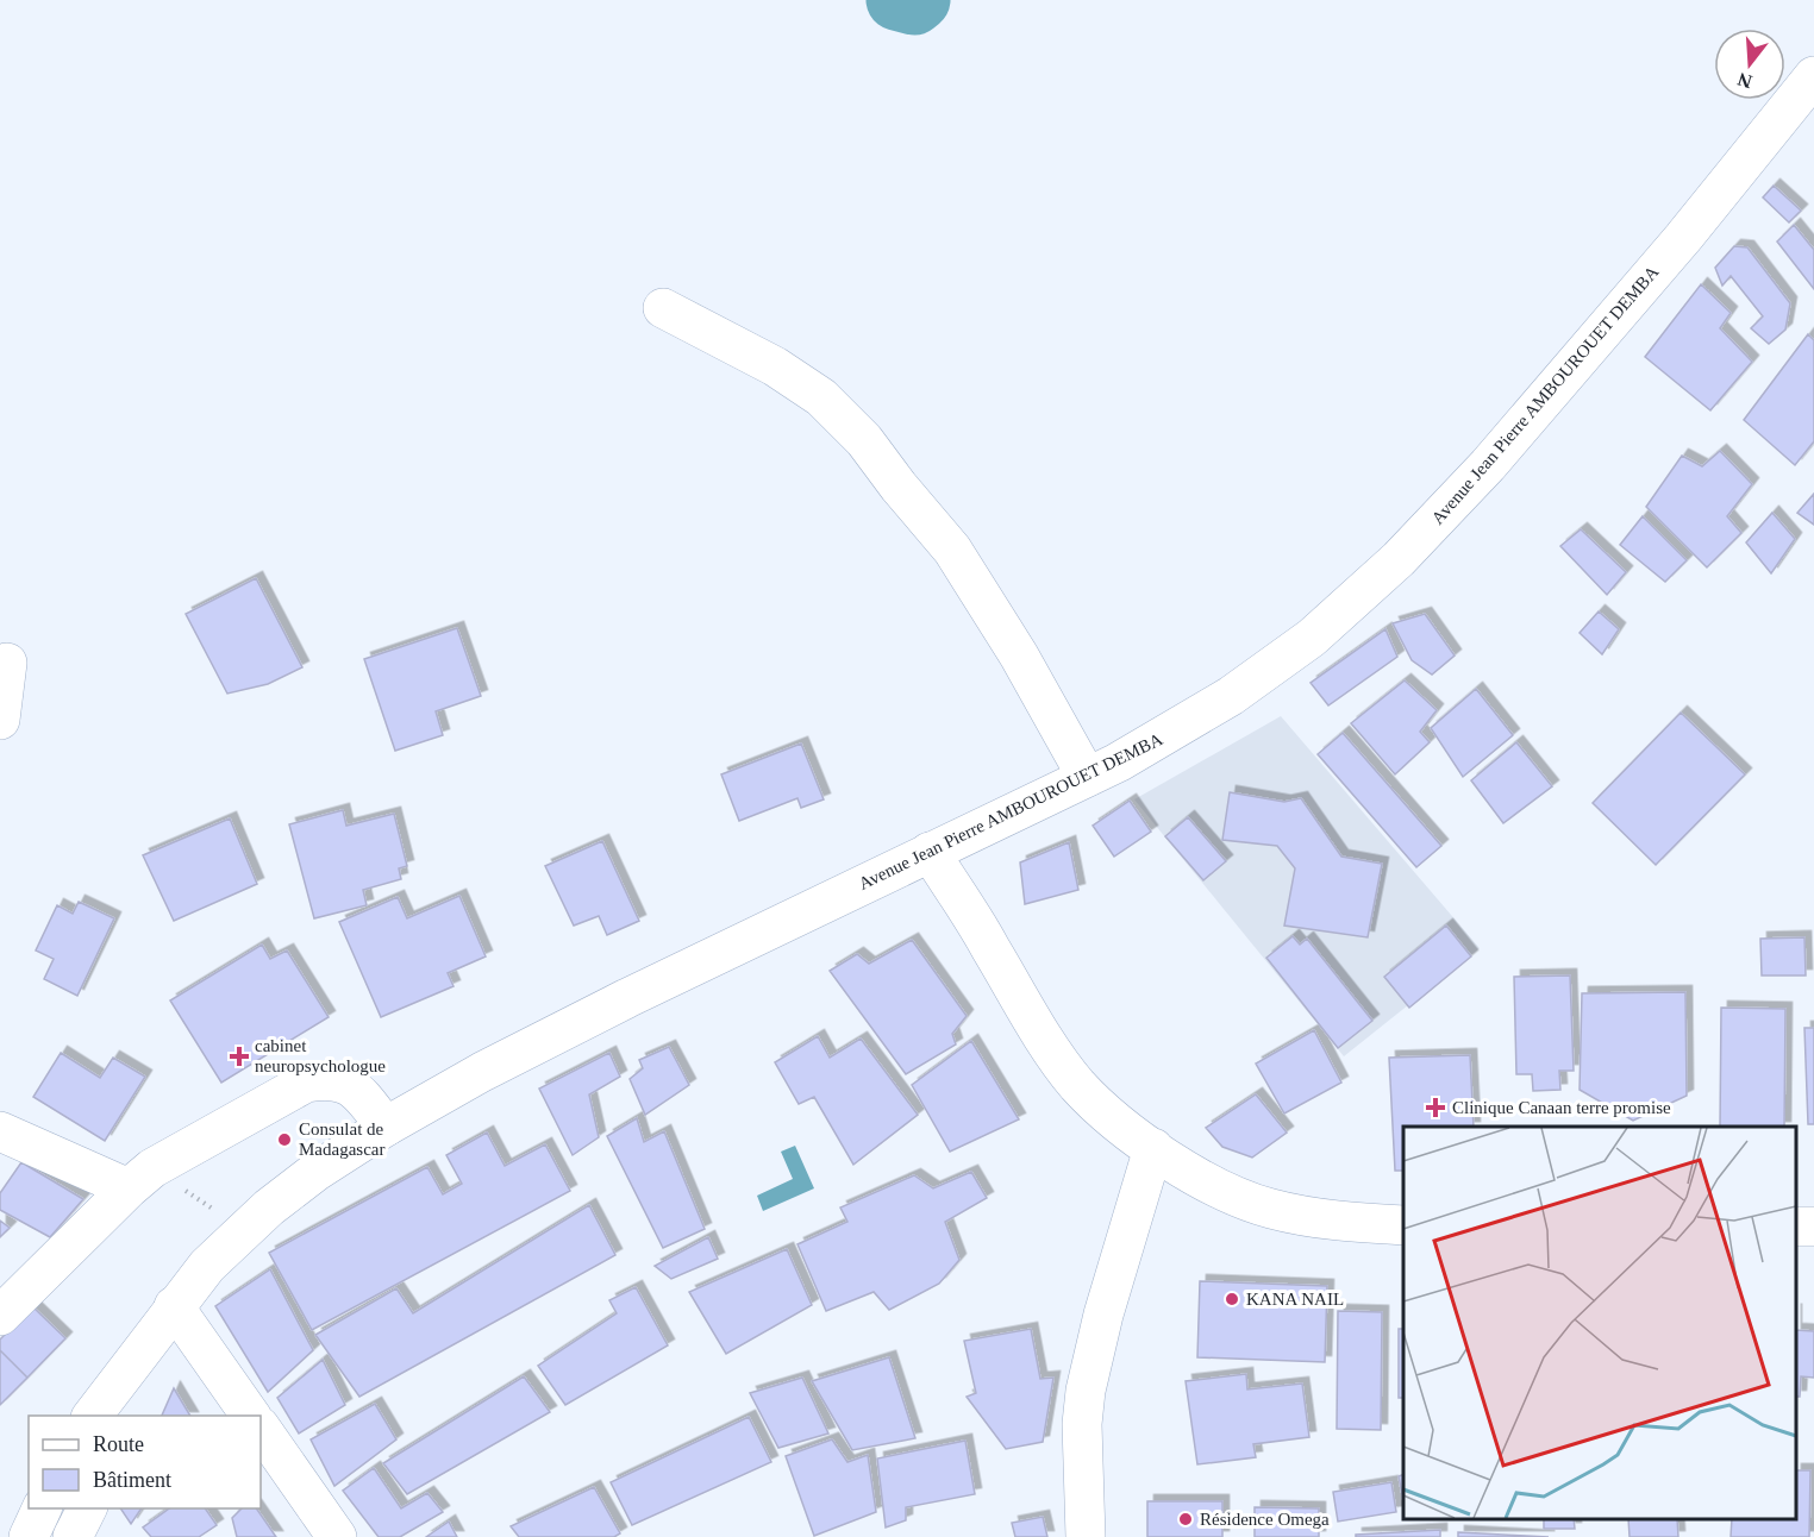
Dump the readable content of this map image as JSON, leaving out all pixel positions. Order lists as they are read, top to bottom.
{
  "streets": {
    "street": ["Avenue Jean Pierre AMBOUROUET DEMBA"]
  },
  "places": {
    "health": ["cabinet neuropsychologue", "Clinique Canaan terre promise"],
    "other": ["Consulat de Madagascar", "KANA NAIL", "Résidence Omega"]
  },
  "legend": ["Route", "Bâtiment"],
  "north": "bottom"
}
